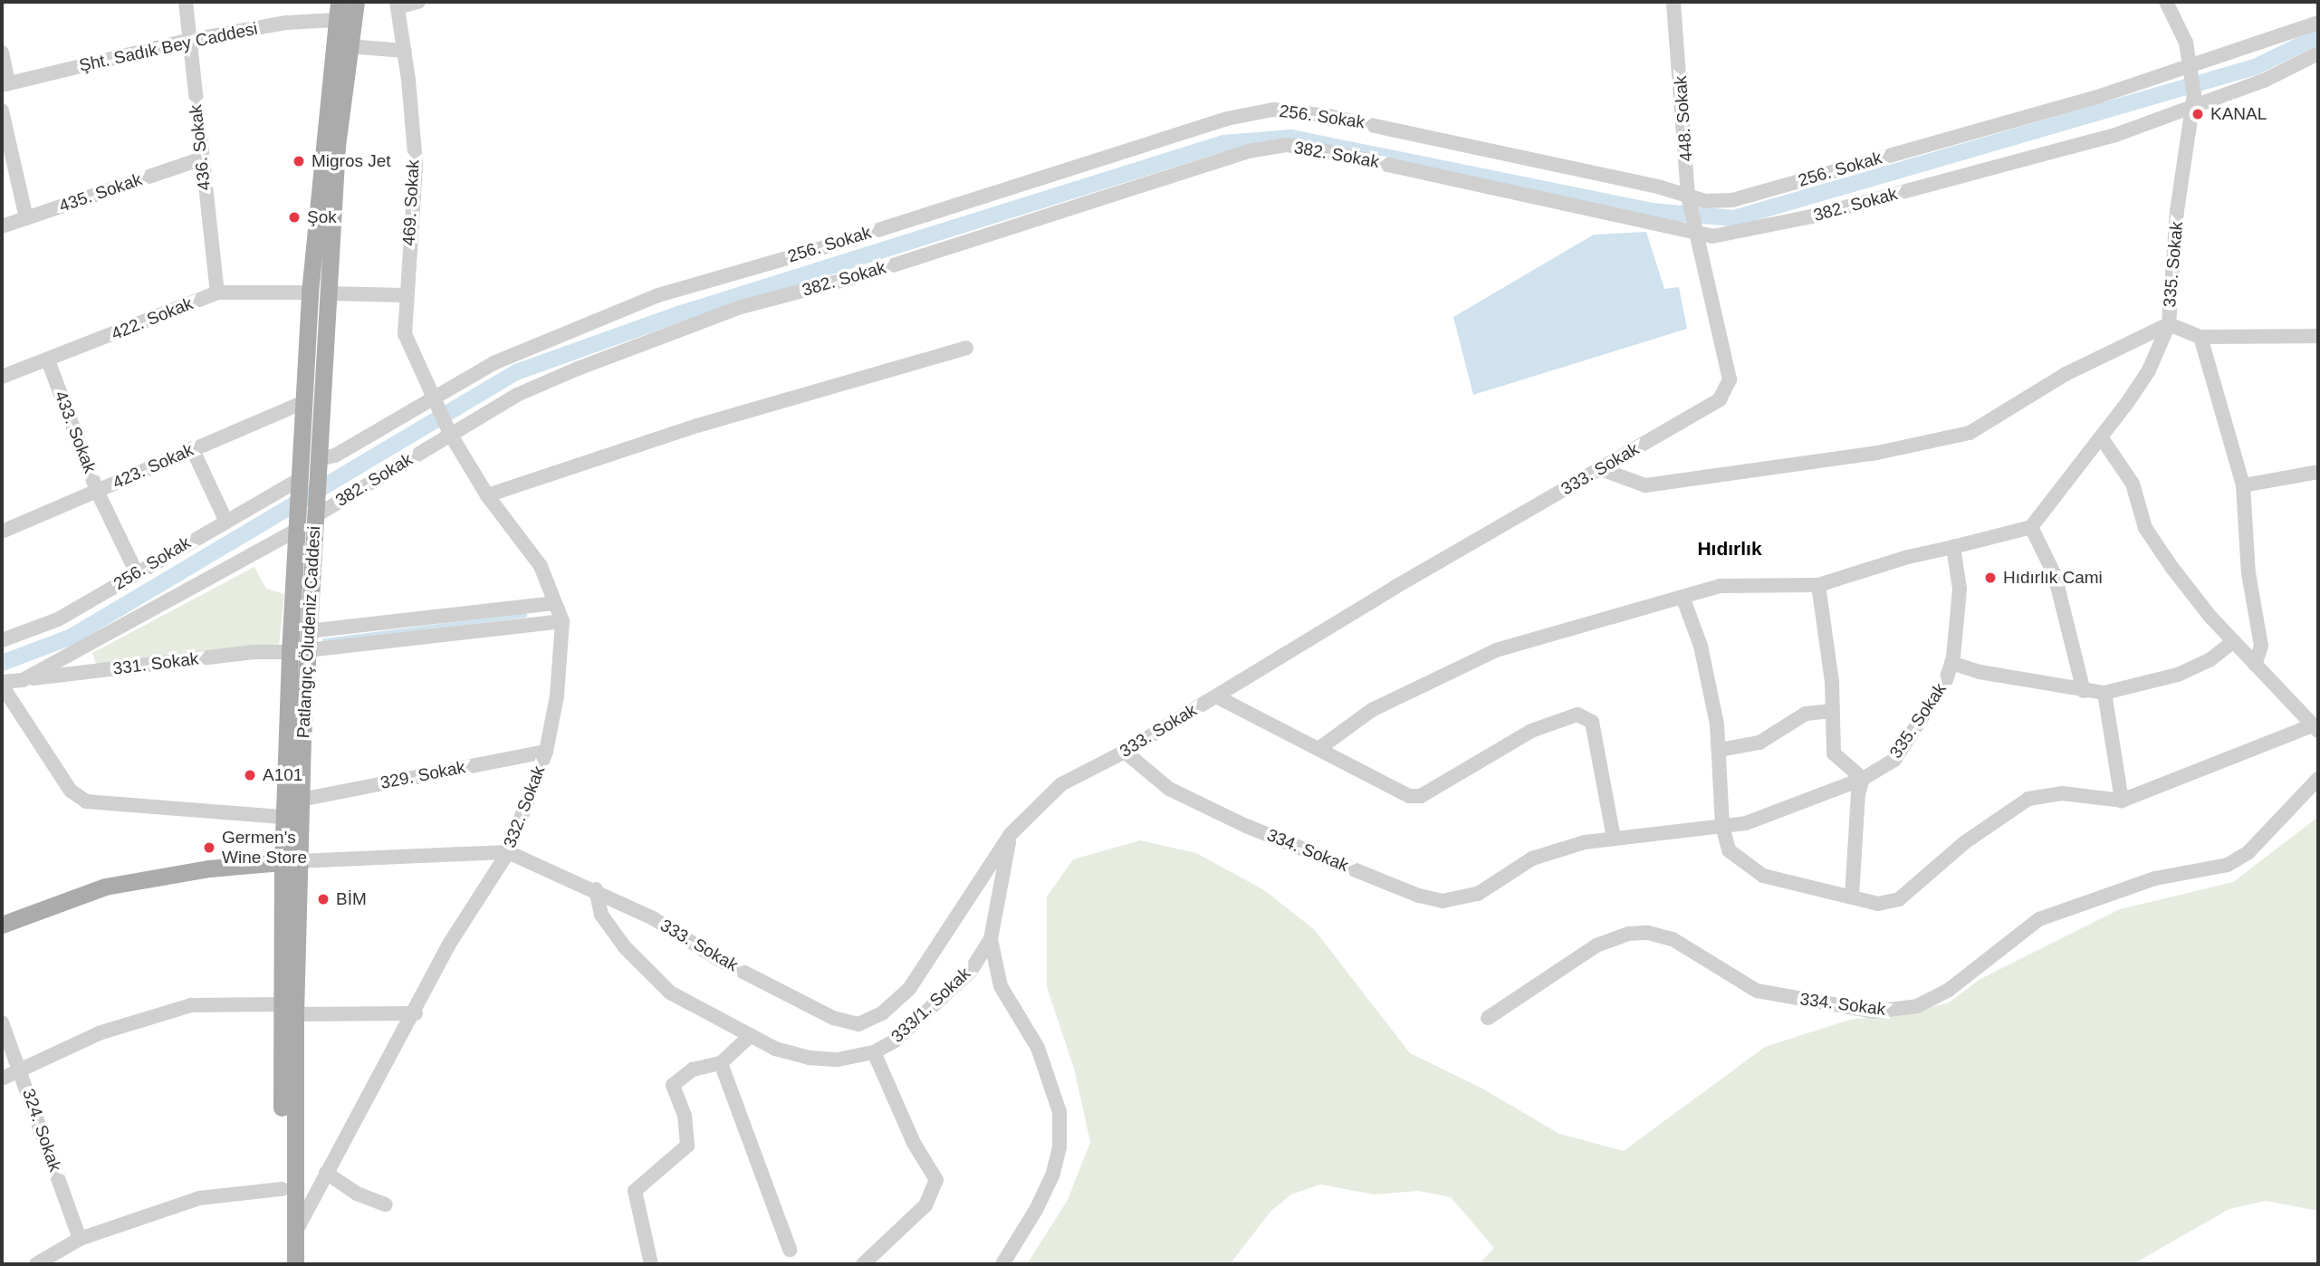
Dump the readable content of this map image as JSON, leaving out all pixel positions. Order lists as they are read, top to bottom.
{
  "streets": {
    "main road": ["Patlangıç Öludeniz Caddesi"],
    "street": [
      "Şht. Sadık Bey Caddesi",
      "256. Sokak",
      "448. Sokak",
      "436. Sokak",
      "382. Sokak",
      "435. Sokak",
      "469. Sokak",
      "335. Sokak",
      "422. Sokak",
      "433. Sokak",
      "423. Sokak",
      "333. Sokak",
      "331. Sokak",
      "329. Sokak",
      "332. Sokak",
      "334. Sokak",
      "333/1. Sokak",
      "324. Sokak"
    ]
  },
  "crossings": [
    ["Şht. Sadık Bey Caddesi", "436. Sokak"],
    ["Şht. Sadık Bey Caddesi", "Patlangıç Öludeniz Caddesi"],
    ["256. Sokak", "448. Sokak"],
    ["256. Sokak", "469. Sokak"],
    ["256. Sokak", "335. Sokak"],
    ["256. Sokak", "433. Sokak"],
    ["256. Sokak", "Patlangıç Öludeniz Caddesi"],
    ["448. Sokak", "382. Sokak"],
    ["448. Sokak", "333. Sokak"],
    ["436. Sokak", "435. Sokak"],
    ["436. Sokak", "422. Sokak"],
    ["382. Sokak", "335. Sokak"],
    ["382. Sokak", "333. Sokak"],
    ["382. Sokak", "Patlangıç Öludeniz Caddesi"],
    ["335. Sokak", "334. Sokak"],
    ["422. Sokak", "433. Sokak"],
    ["422. Sokak", "Patlangıç Öludeniz Caddesi"],
    ["433. Sokak", "423. Sokak"],
    ["423. Sokak", "Patlangıç Öludeniz Caddesi"],
    ["333. Sokak", "332. Sokak"],
    ["333. Sokak", "334. Sokak"],
    ["333. Sokak", "333/1. Sokak"],
    ["Patlangıç Öludeniz Caddesi", "331. Sokak"],
    ["Patlangıç Öludeniz Caddesi", "329. Sokak"],
    ["Patlangıç Öludeniz Caddesi", "332. Sokak"],
    ["329. Sokak", "332. Sokak"]
  ],
  "districts": ["Hıdırlık"],
  "places": [
    "KANAL",
    "Migros Jet",
    "Şok",
    "Hıdırlık Cami",
    "A101",
    "Germen's Wine Store",
    "BİM"
  ]
}
